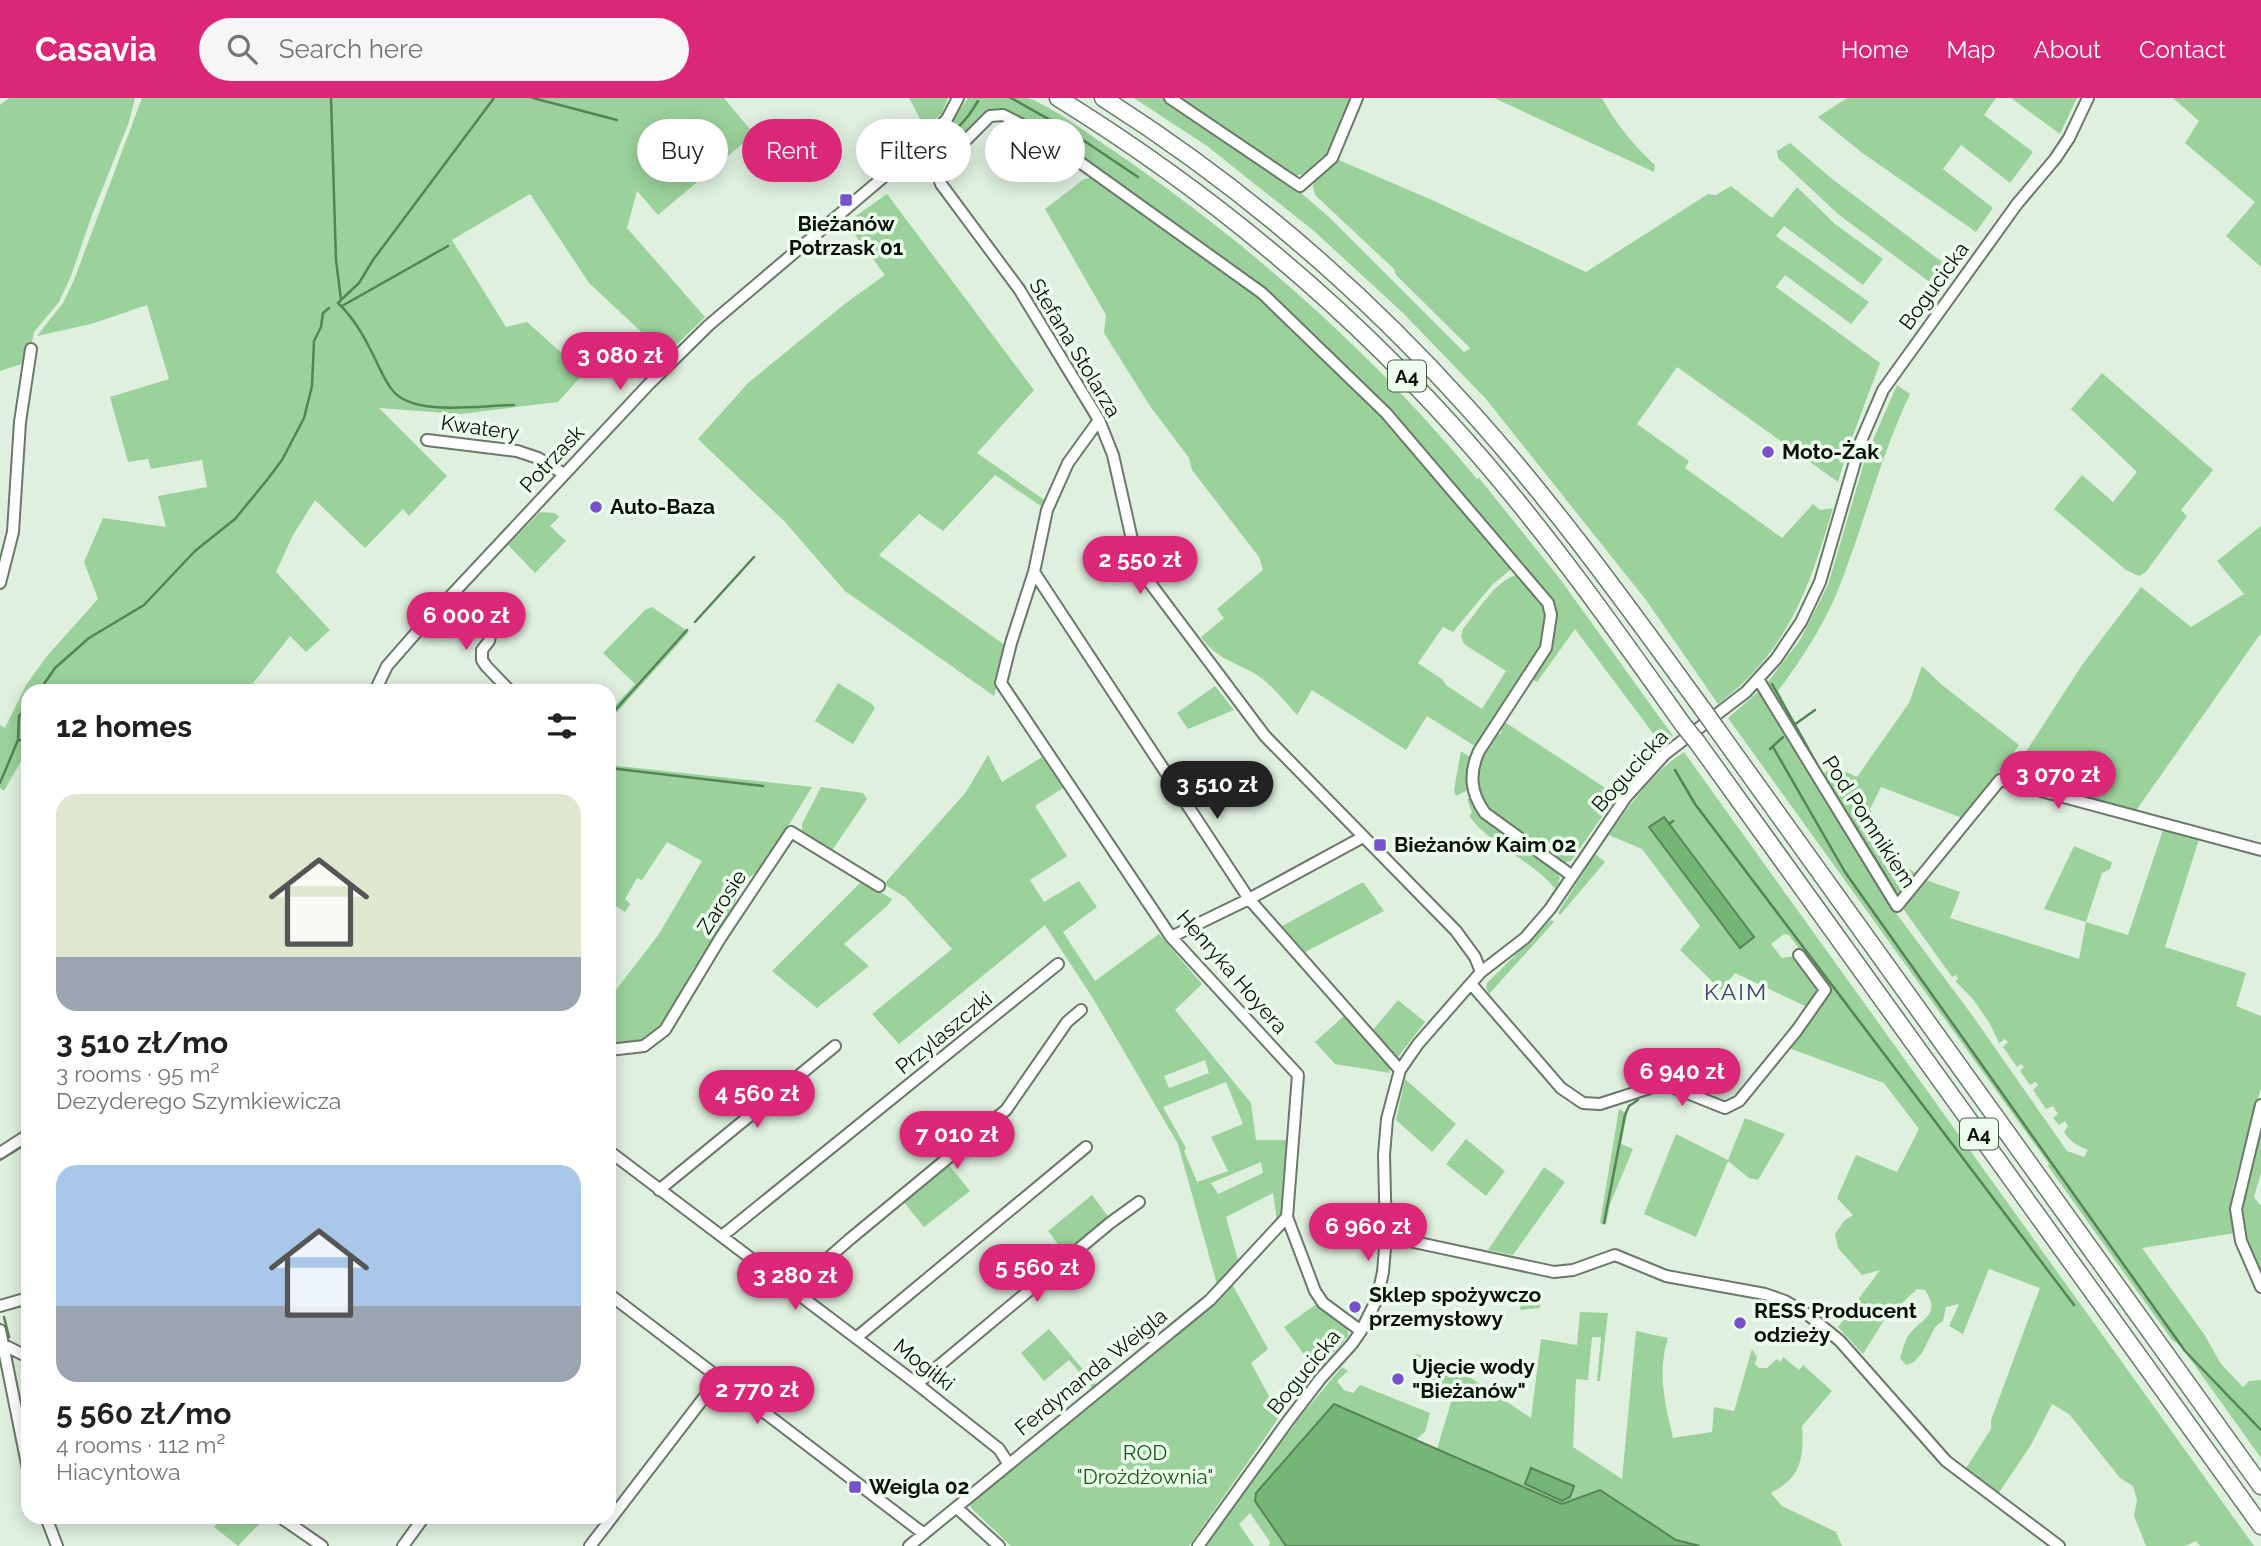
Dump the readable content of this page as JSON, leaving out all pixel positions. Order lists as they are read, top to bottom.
{
  "streets": {
    "highway": ["A4"],
    "street": [
      "Bogucicka",
      "Stefana Stolarza",
      "Kwatery",
      "Potrzask",
      "Pod Pomnikiem",
      "Zarosie",
      "Henryka Hoyera",
      "Przylaszczki",
      "Mogiłki",
      "Ferdynanda Weigla"
    ]
  },
  "crossings": [
    ["Bogucicka", "Stefana Stolarza"],
    ["Bogucicka", "Pod Pomnikiem"],
    ["Bogucicka", "Henryka Hoyera"],
    ["Stefana Stolarza", "Henryka Hoyera"],
    ["Kwatery", "Potrzask"],
    ["Henryka Hoyera", "Ferdynanda Weigla"],
    ["Przylaszczki", "Mogiłki"],
    ["Mogiłki", "Ferdynanda Weigla"]
  ],
  "districts": ["KAIM"],
  "parks": ["ROD \"Drożdżownia\""],
  "places": {
    "transit": ["Bieżanów Potrzask 01", "Bieżanów Kaim 02", "Weigla 02"],
    "other": [
      "Moto-Żak",
      "Auto-Baza",
      "Sklep spożywczo przemysłowy",
      "RESS Producent odzieży",
      "Ujęcie wody \"Bieżanów\""
    ]
  },
  "page": {
    "header": "Casavia",
    "search": "Search here",
    "nav": [
      "Home",
      "Map",
      "About",
      "Contact"
    ],
    "chip": [
      "Buy",
      "Rent",
      "Filters",
      "New"
    ],
    "price": [
      "3 080 zł",
      "2 550 zł",
      "6 000 zł",
      "3 070 zł",
      "3 510 zł",
      "6 940 zł",
      "4 560 zł",
      "7 010 zł",
      "6 960 zł",
      "5 560 zł",
      "3 280 zł",
      "2 770 zł"
    ],
    "heading": "12 homes",
    "list": [
      {
        "name": "3 510 zł/mo",
        "note": "3 rooms · 95 m² · Dezyderego Szymkiewicza"
      },
      {
        "name": "5 560 zł/mo",
        "note": "4 rooms · 112 m² · Hiacyntowa"
      }
    ]
  }
}
